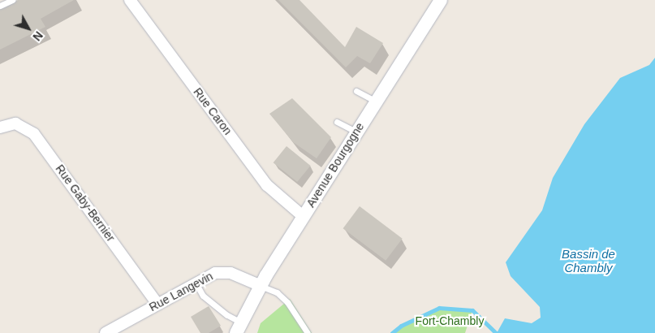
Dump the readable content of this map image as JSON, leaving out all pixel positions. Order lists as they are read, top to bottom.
{
  "streets": {
    "street": [
      "Rue Caron",
      "Avenue Bourgogne",
      "Rue Gaby-Bernier",
      "Rue Langevin"
    ]
  },
  "crossings": [
    ["Rue Caron", "Avenue Bourgogne"],
    ["Avenue Bourgogne", "Rue Langevin"],
    ["Rue Gaby-Bernier", "Rue Langevin"]
  ],
  "water": ["Bassin de Chambly"],
  "parks": ["Fort-Chambly"],
  "north": "bottom right"
}
